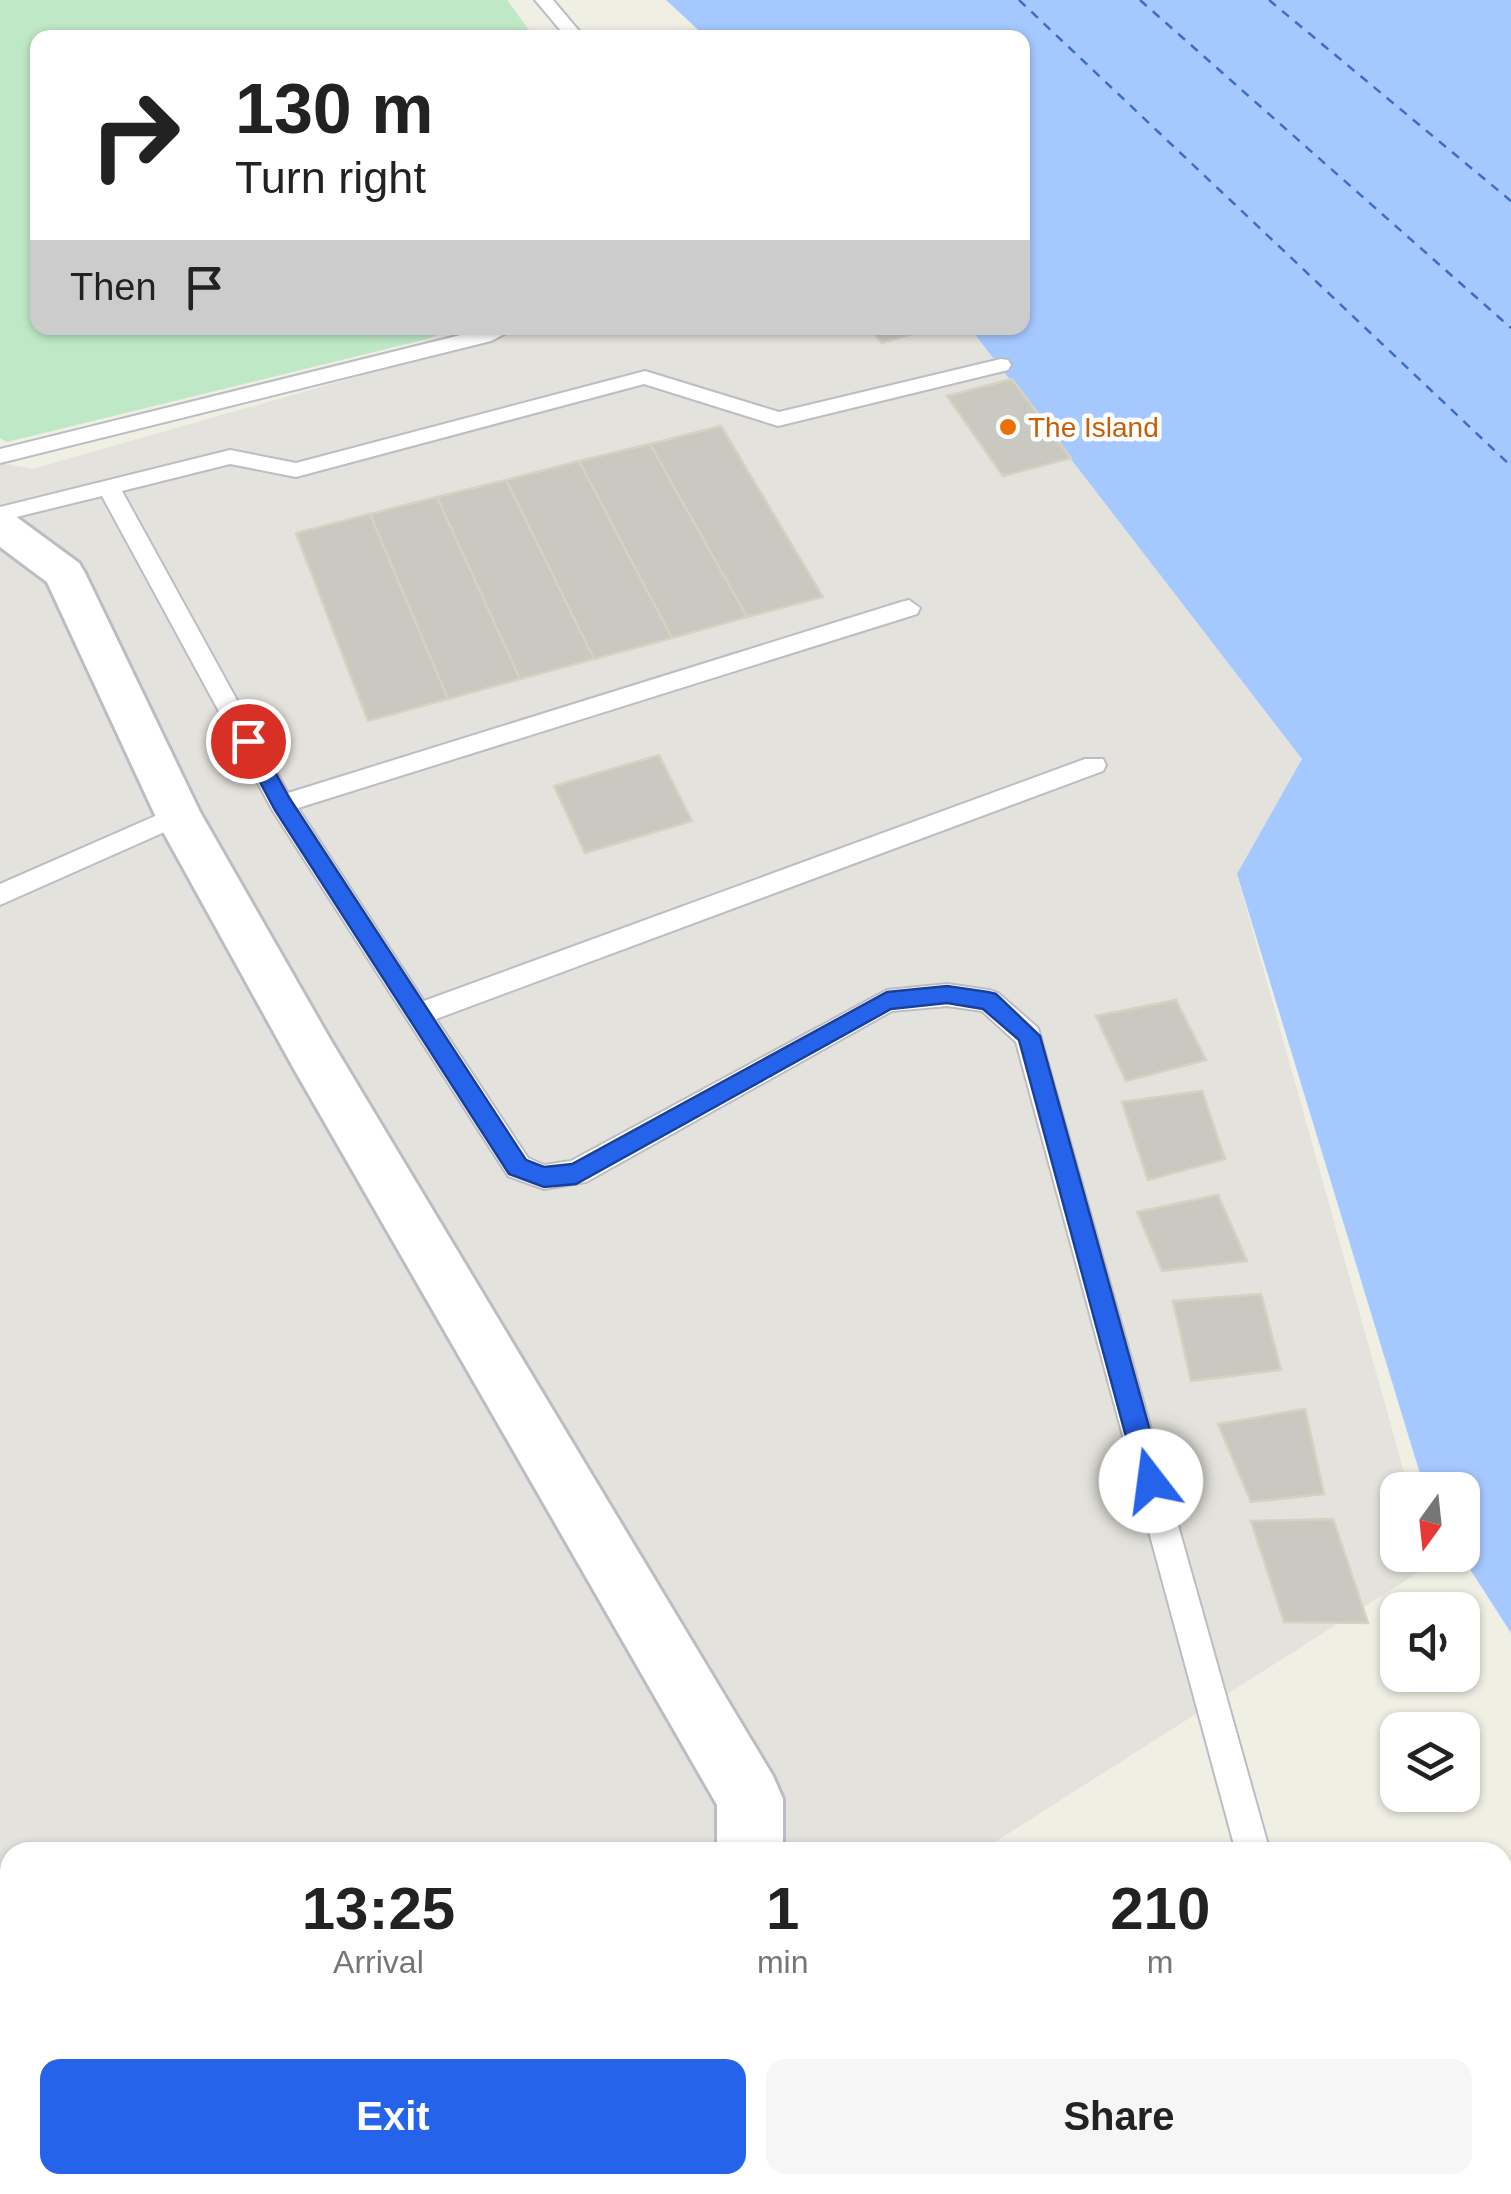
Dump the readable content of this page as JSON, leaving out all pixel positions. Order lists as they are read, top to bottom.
{
  "places": ["The Island"],
  "north": "bottom",
  "page": {
    "turn": ["130 m", "Turn right"],
    "then": "Then",
    "eta": [
      "13:25",
      "Arrival",
      "1",
      "min",
      "210",
      "m"
    ],
    "buttons": ["Exit", "Share"]
  }
}
